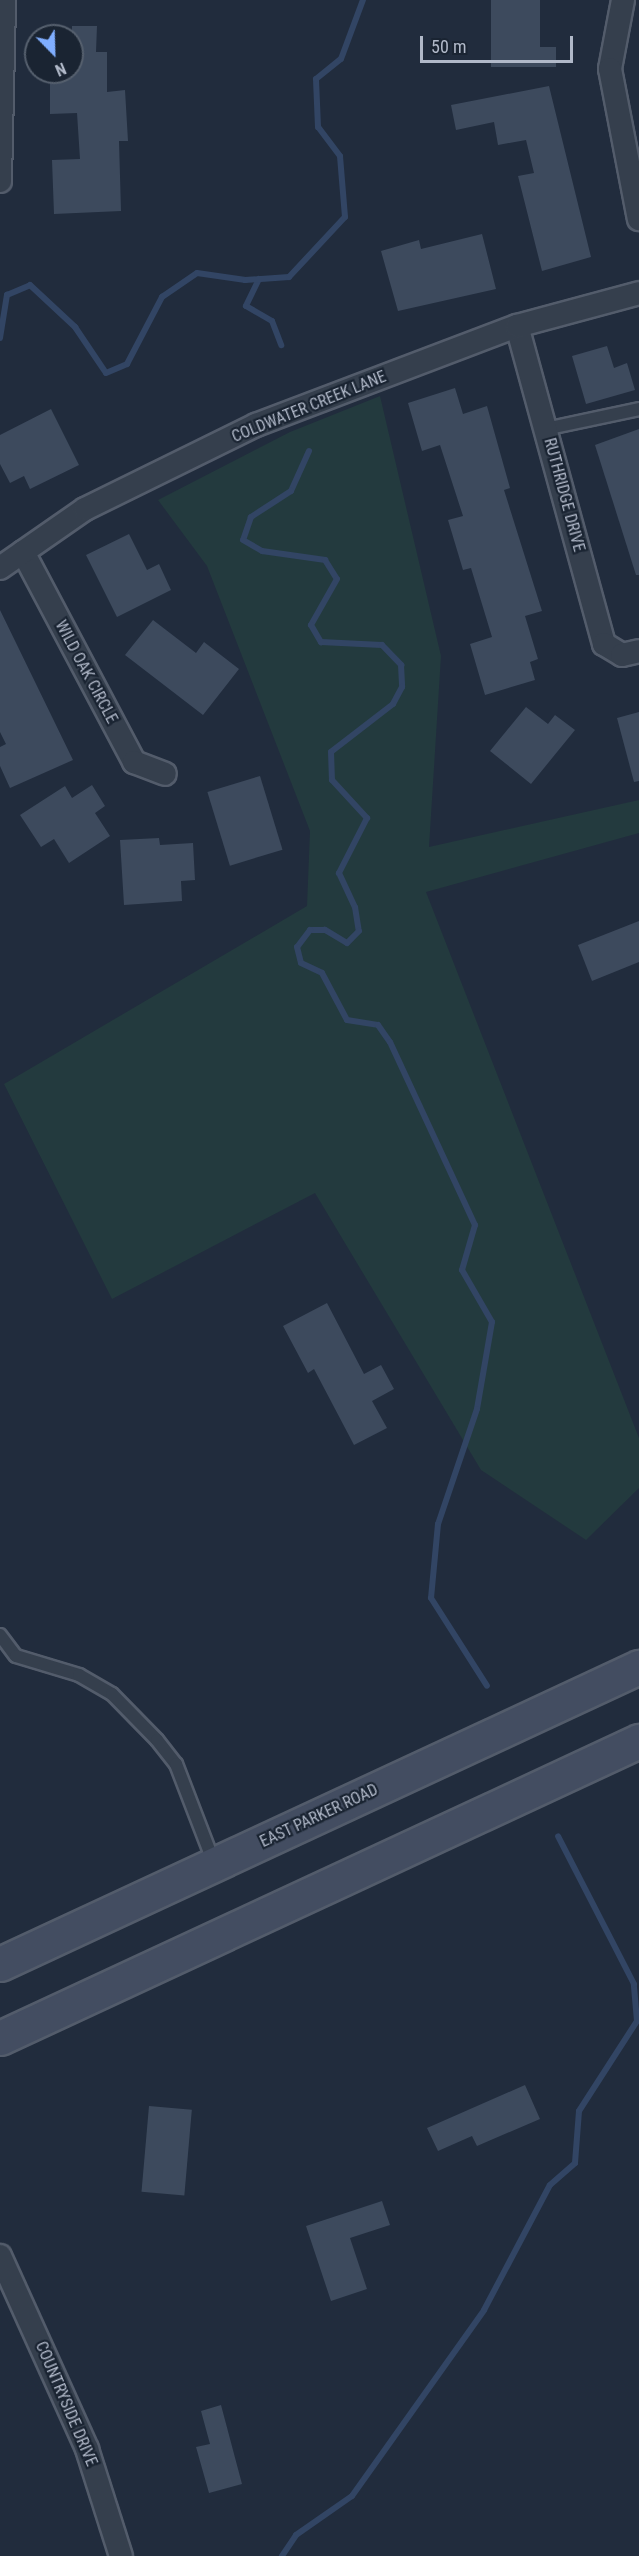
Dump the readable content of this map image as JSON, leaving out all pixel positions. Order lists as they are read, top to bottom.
{
  "streets": {
    "main road": ["EAST PARKER ROAD"],
    "street": [
      "COLDWATER CREEK LANE",
      "RUTHRIDGE DRIVE",
      "WILD OAK CIRCLE",
      "COUNTRYSIDE DRIVE"
    ]
  },
  "crossings": [
    ["COLDWATER CREEK LANE", "RUTHRIDGE DRIVE"],
    ["COLDWATER CREEK LANE", "WILD OAK CIRCLE"]
  ],
  "scale_bar": "50 m",
  "north": "bottom right"
}
